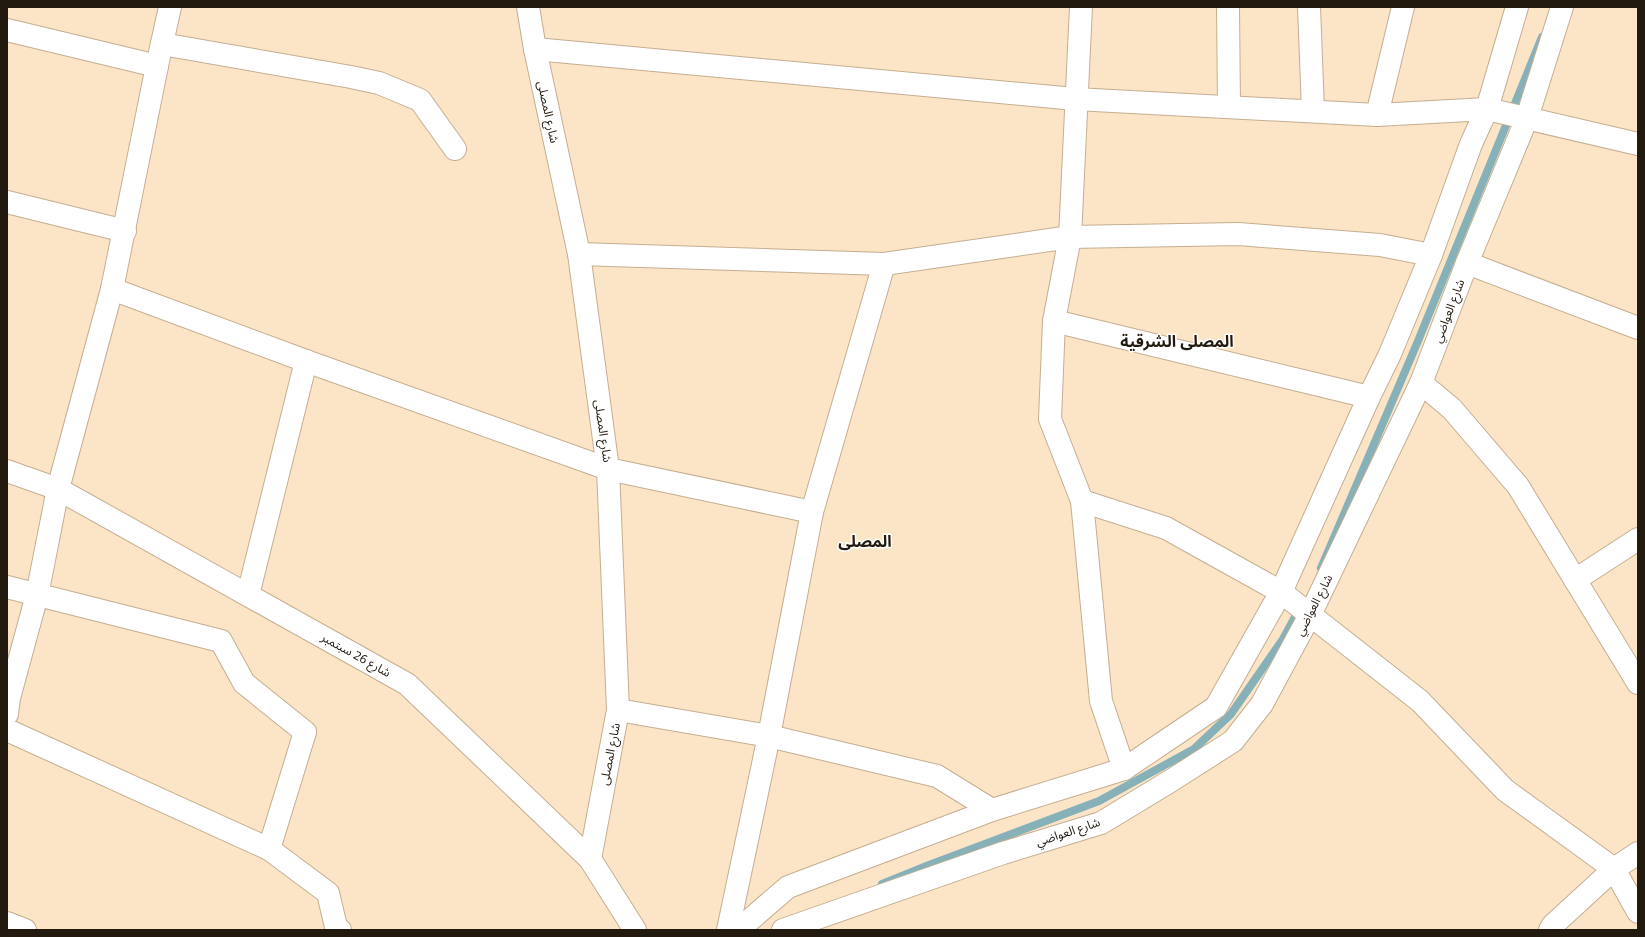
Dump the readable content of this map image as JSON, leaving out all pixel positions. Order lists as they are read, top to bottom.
{
  "streets": {
    "street": ["شارع المصلى", "شارع العواضي", "شارع 26 سبتمبر"]
  },
  "crossings": [
    ["شارع المصلى", "شارع 26 سبتمبر"]
  ],
  "districts": ["المصلى الشرقية", "المصلى"]
}
